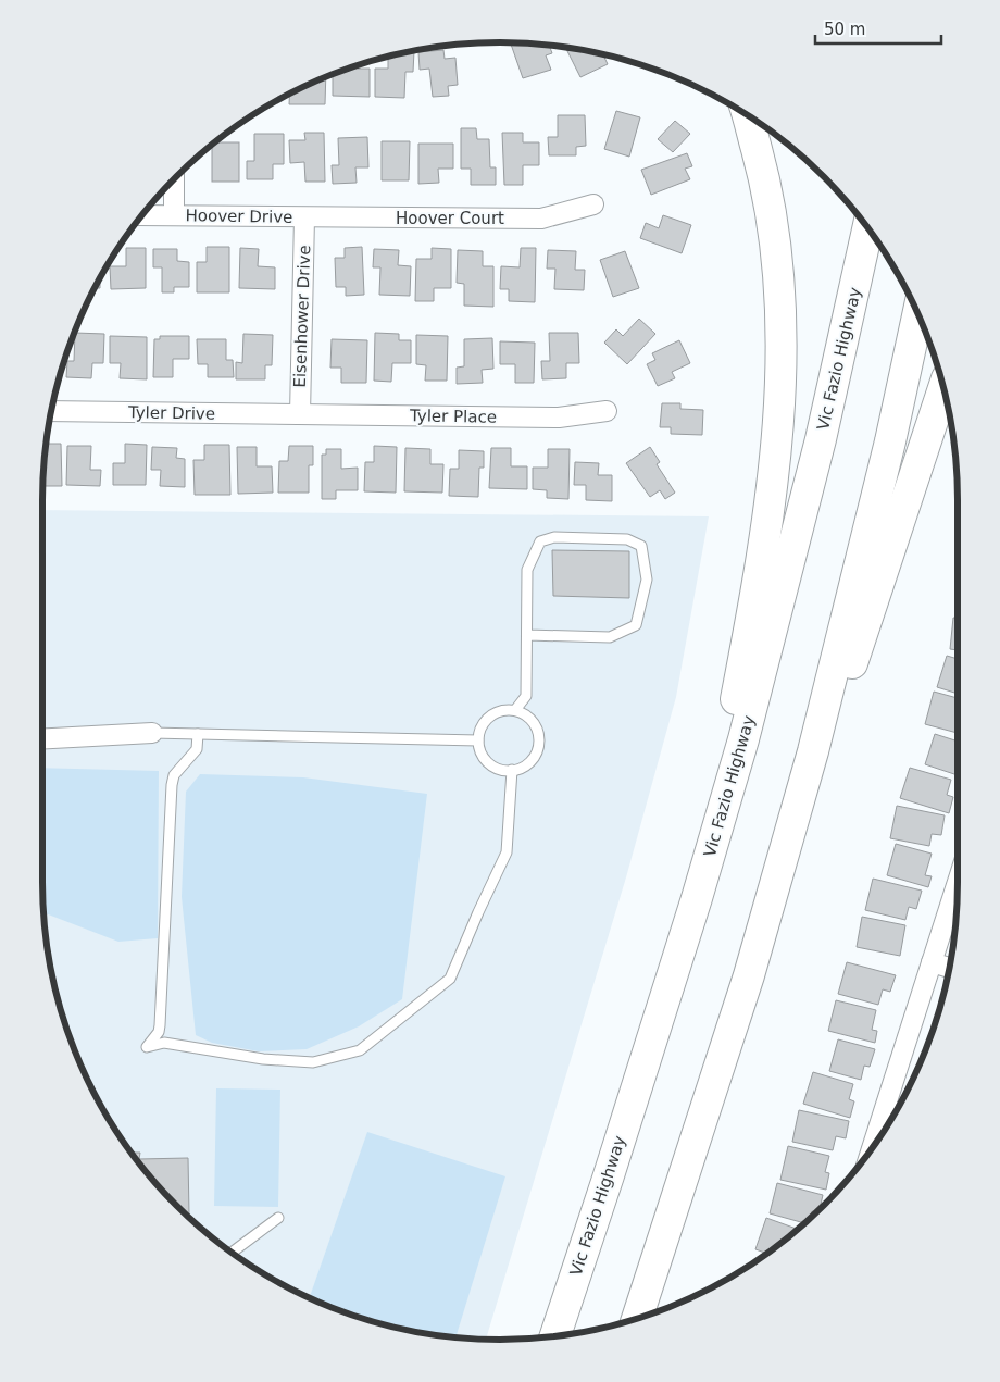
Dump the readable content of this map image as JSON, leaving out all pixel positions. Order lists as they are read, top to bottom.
{
  "streets": {
    "highway": ["Vic Fazio Highway"],
    "street": [
      "Hoover Drive",
      "Hoover Court",
      "Eisenhower Drive",
      "Tyler Drive",
      "Tyler Place"
    ]
  },
  "crossings": [
    ["Hoover Drive", "Hoover Court"],
    ["Hoover Drive", "Eisenhower Drive"],
    ["Hoover Court", "Eisenhower Drive"],
    ["Eisenhower Drive", "Tyler Drive"],
    ["Eisenhower Drive", "Tyler Place"],
    ["Tyler Drive", "Tyler Place"]
  ],
  "scale_bar": "50 m"
}
